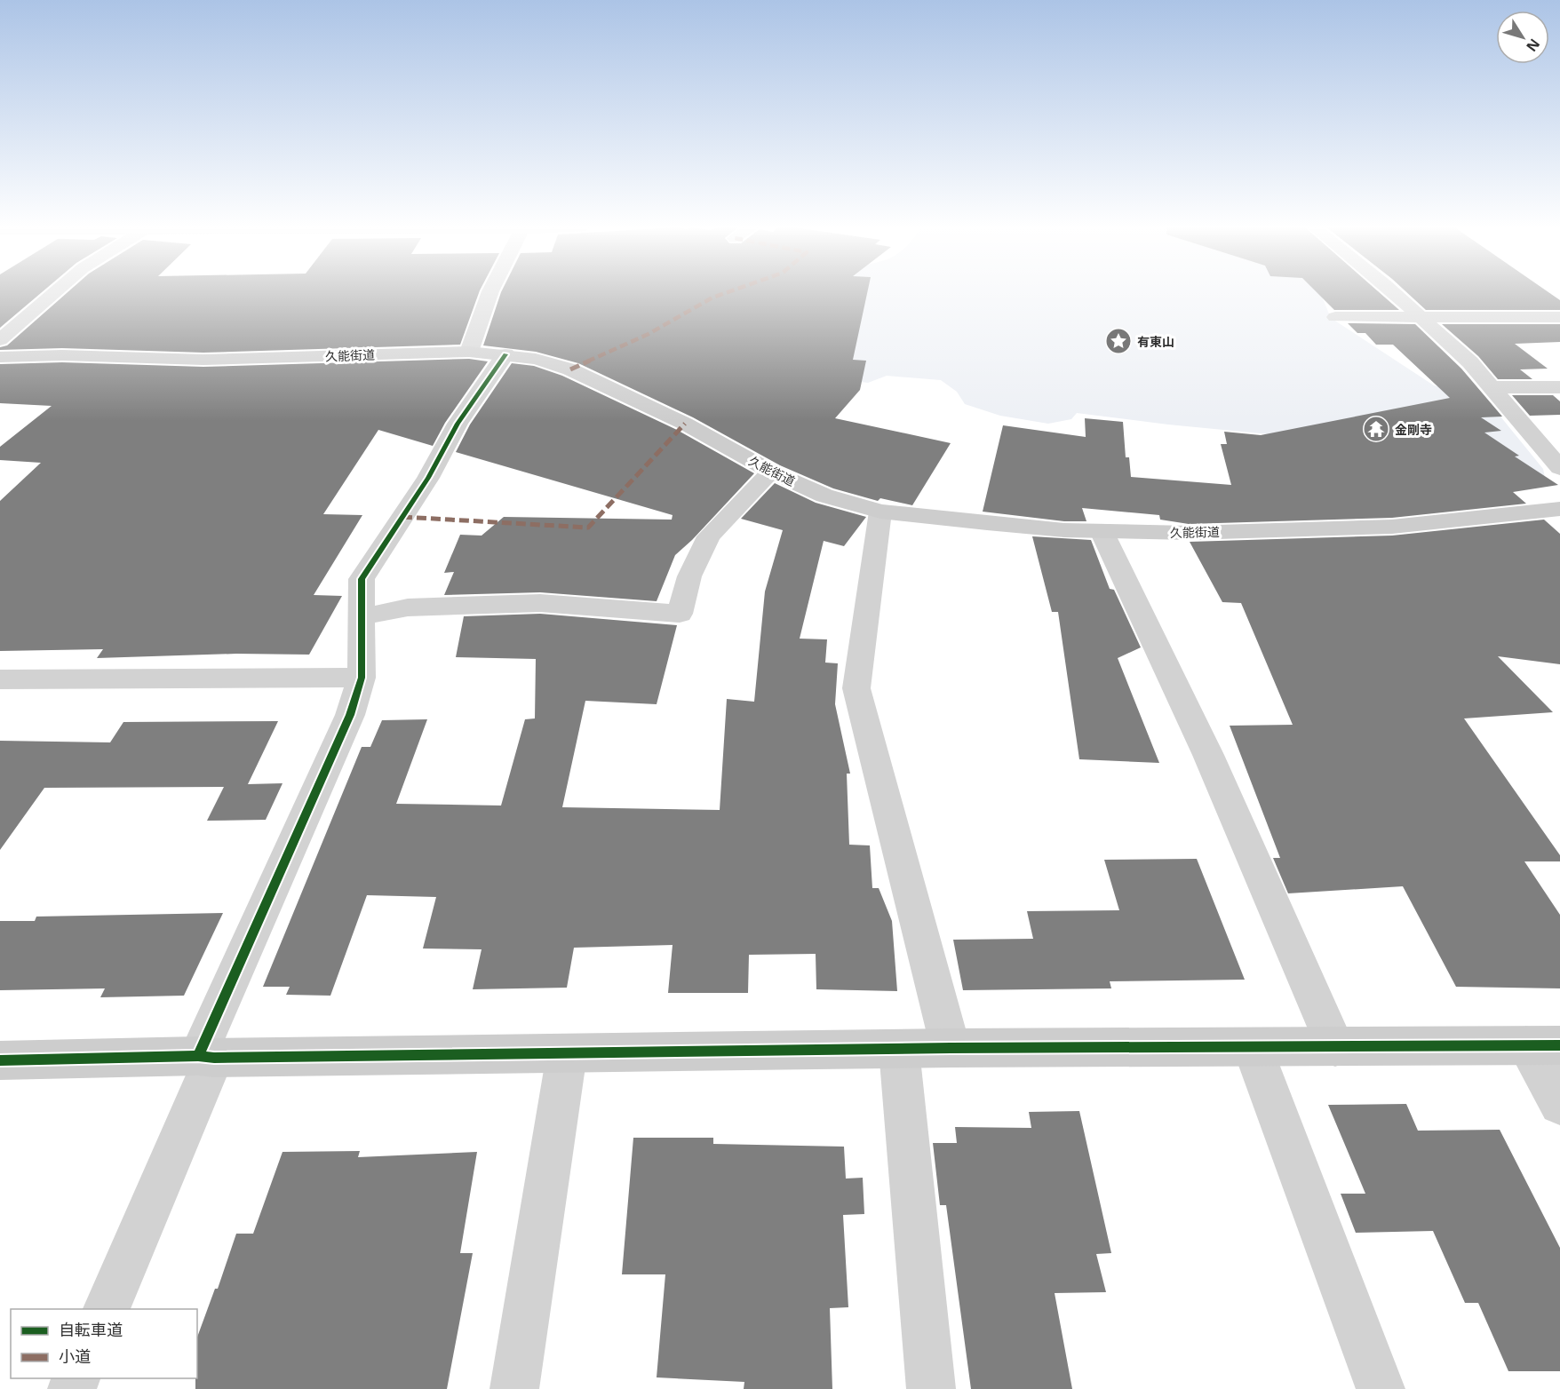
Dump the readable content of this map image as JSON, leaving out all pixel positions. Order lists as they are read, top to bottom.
{
  "streets": {
    "main road": ["久能街道"]
  },
  "places": {
    "place": ["有東山"],
    "temple": ["金剛寺"]
  },
  "legend": ["自転車道", "小道"],
  "north": "bottom right"
}
